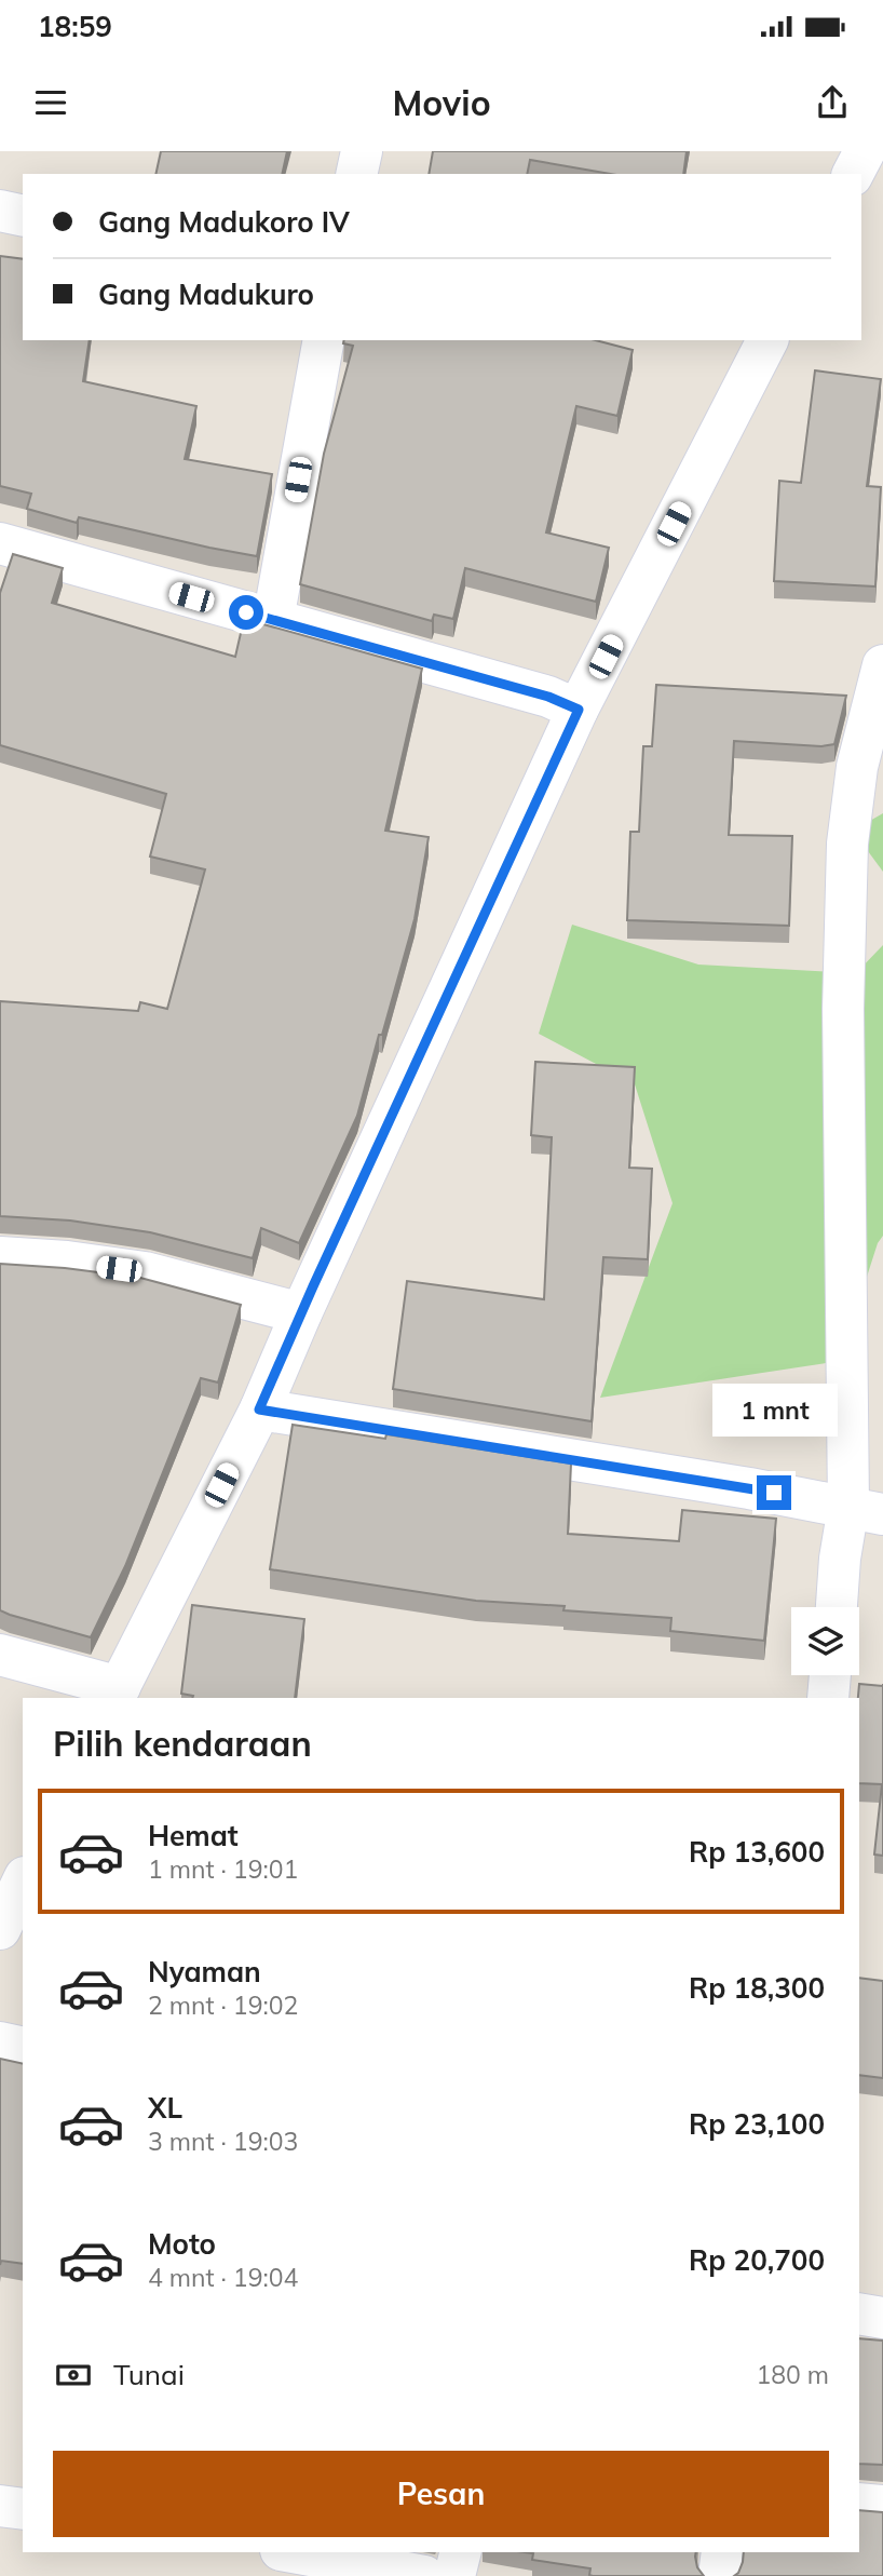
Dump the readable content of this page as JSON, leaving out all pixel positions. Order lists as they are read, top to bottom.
{
  "page": {
    "status": "18:59",
    "header": "Movio",
    "banner": ["Gang Madukoro IV", "Gang Madukuro"],
    "bubble": "1 mnt",
    "heading": "Pilih kendaraan",
    "list": [
      {
        "name": "Hemat",
        "note": "1 mnt · 19:01",
        "value": "Rp 13,600"
      },
      {
        "name": "Nyaman",
        "note": "2 mnt · 19:02",
        "value": "Rp 18,300"
      },
      {
        "name": "XL",
        "note": "3 mnt · 19:03",
        "value": "Rp 23,100"
      },
      {
        "name": "Moto",
        "note": "4 mnt · 19:04",
        "value": "Rp 20,700"
      }
    ],
    "pay": ["Tunai", "180 m"],
    "buttons": "Pesan"
  }
}
